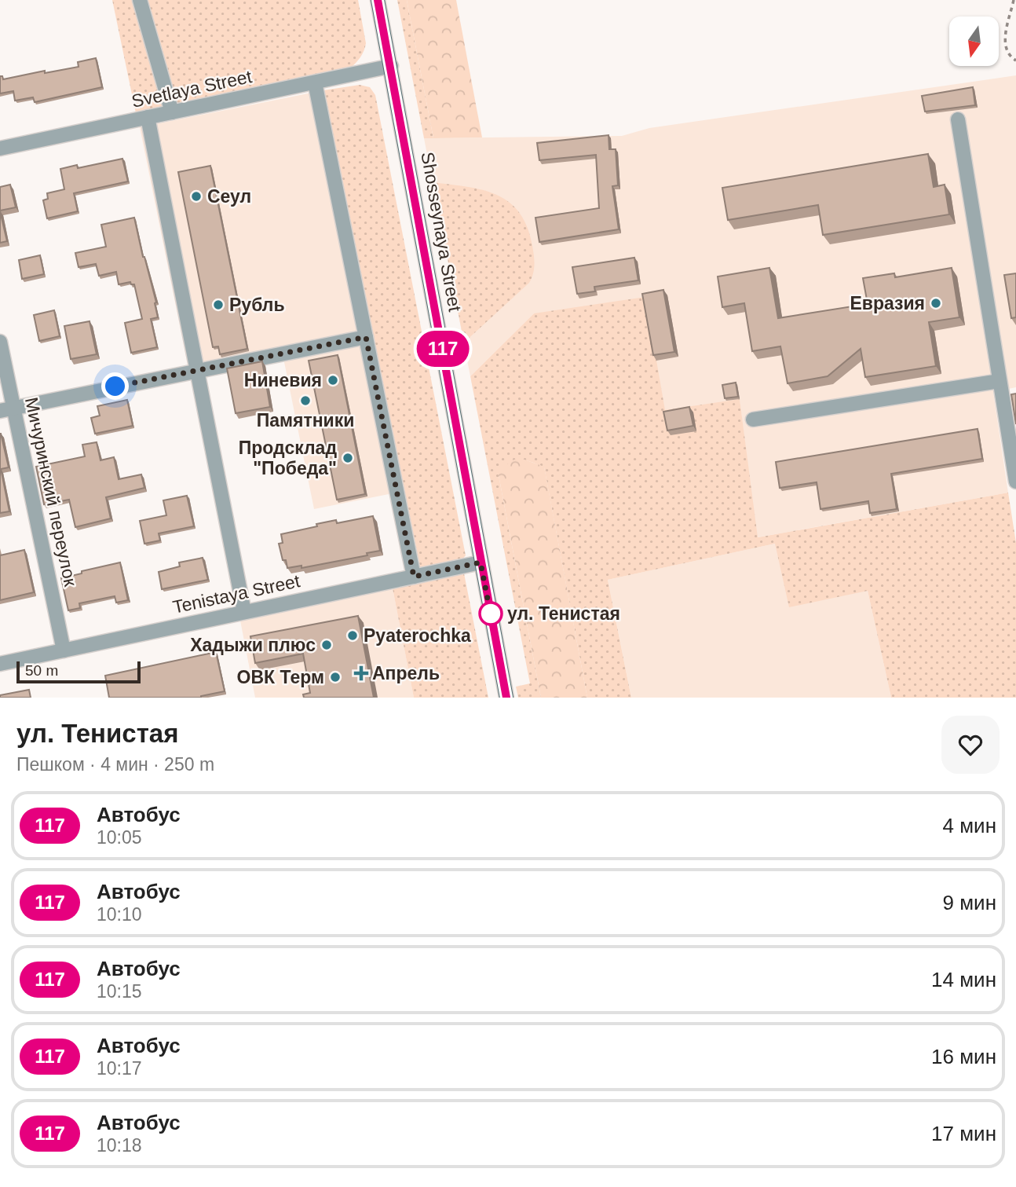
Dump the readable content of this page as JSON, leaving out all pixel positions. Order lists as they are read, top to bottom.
{
  "streets": {
    "main road": ["Shosseynaya Street"],
    "street": ["Svetlaya Street", "Мичуринский переулок", "Tenistaya Street"]
  },
  "crossings": [
    ["Svetlaya Street", "Shosseynaya Street"],
    ["Shosseynaya Street", "Tenistaya Street"],
    ["Мичуринский переулок", "Tenistaya Street"]
  ],
  "places": {
    "other": [
      "Сеул",
      "Евразия",
      "Рубль",
      "Ниневия",
      "Памятники",
      "Продсклад \"Победа\"",
      "ул. Тенистая",
      "Pyaterochka",
      "Хадыжи плюс",
      "ОВК Терм"
    ],
    "health": ["Апрель"]
  },
  "lines": ["bus line 117"],
  "scale_bar": "50 m",
  "north": "bottom",
  "page": {
    "on_map": "117",
    "scale": "50 m",
    "heading": ["ул. Тенистая", "Пешком · 4 мин · 250 m"],
    "list": [
      {
        "mark": "117",
        "name": "Автобус",
        "note": "10:05",
        "value": "4 мин"
      },
      {
        "mark": "117",
        "name": "Автобус",
        "note": "10:10",
        "value": "9 мин"
      },
      {
        "mark": "117",
        "name": "Автобус",
        "note": "10:15",
        "value": "14 мин"
      },
      {
        "mark": "117",
        "name": "Автобус",
        "note": "10:17",
        "value": "16 мин"
      },
      {
        "mark": "117",
        "name": "Автобус",
        "note": "10:18",
        "value": "17 мин"
      }
    ]
  }
}
